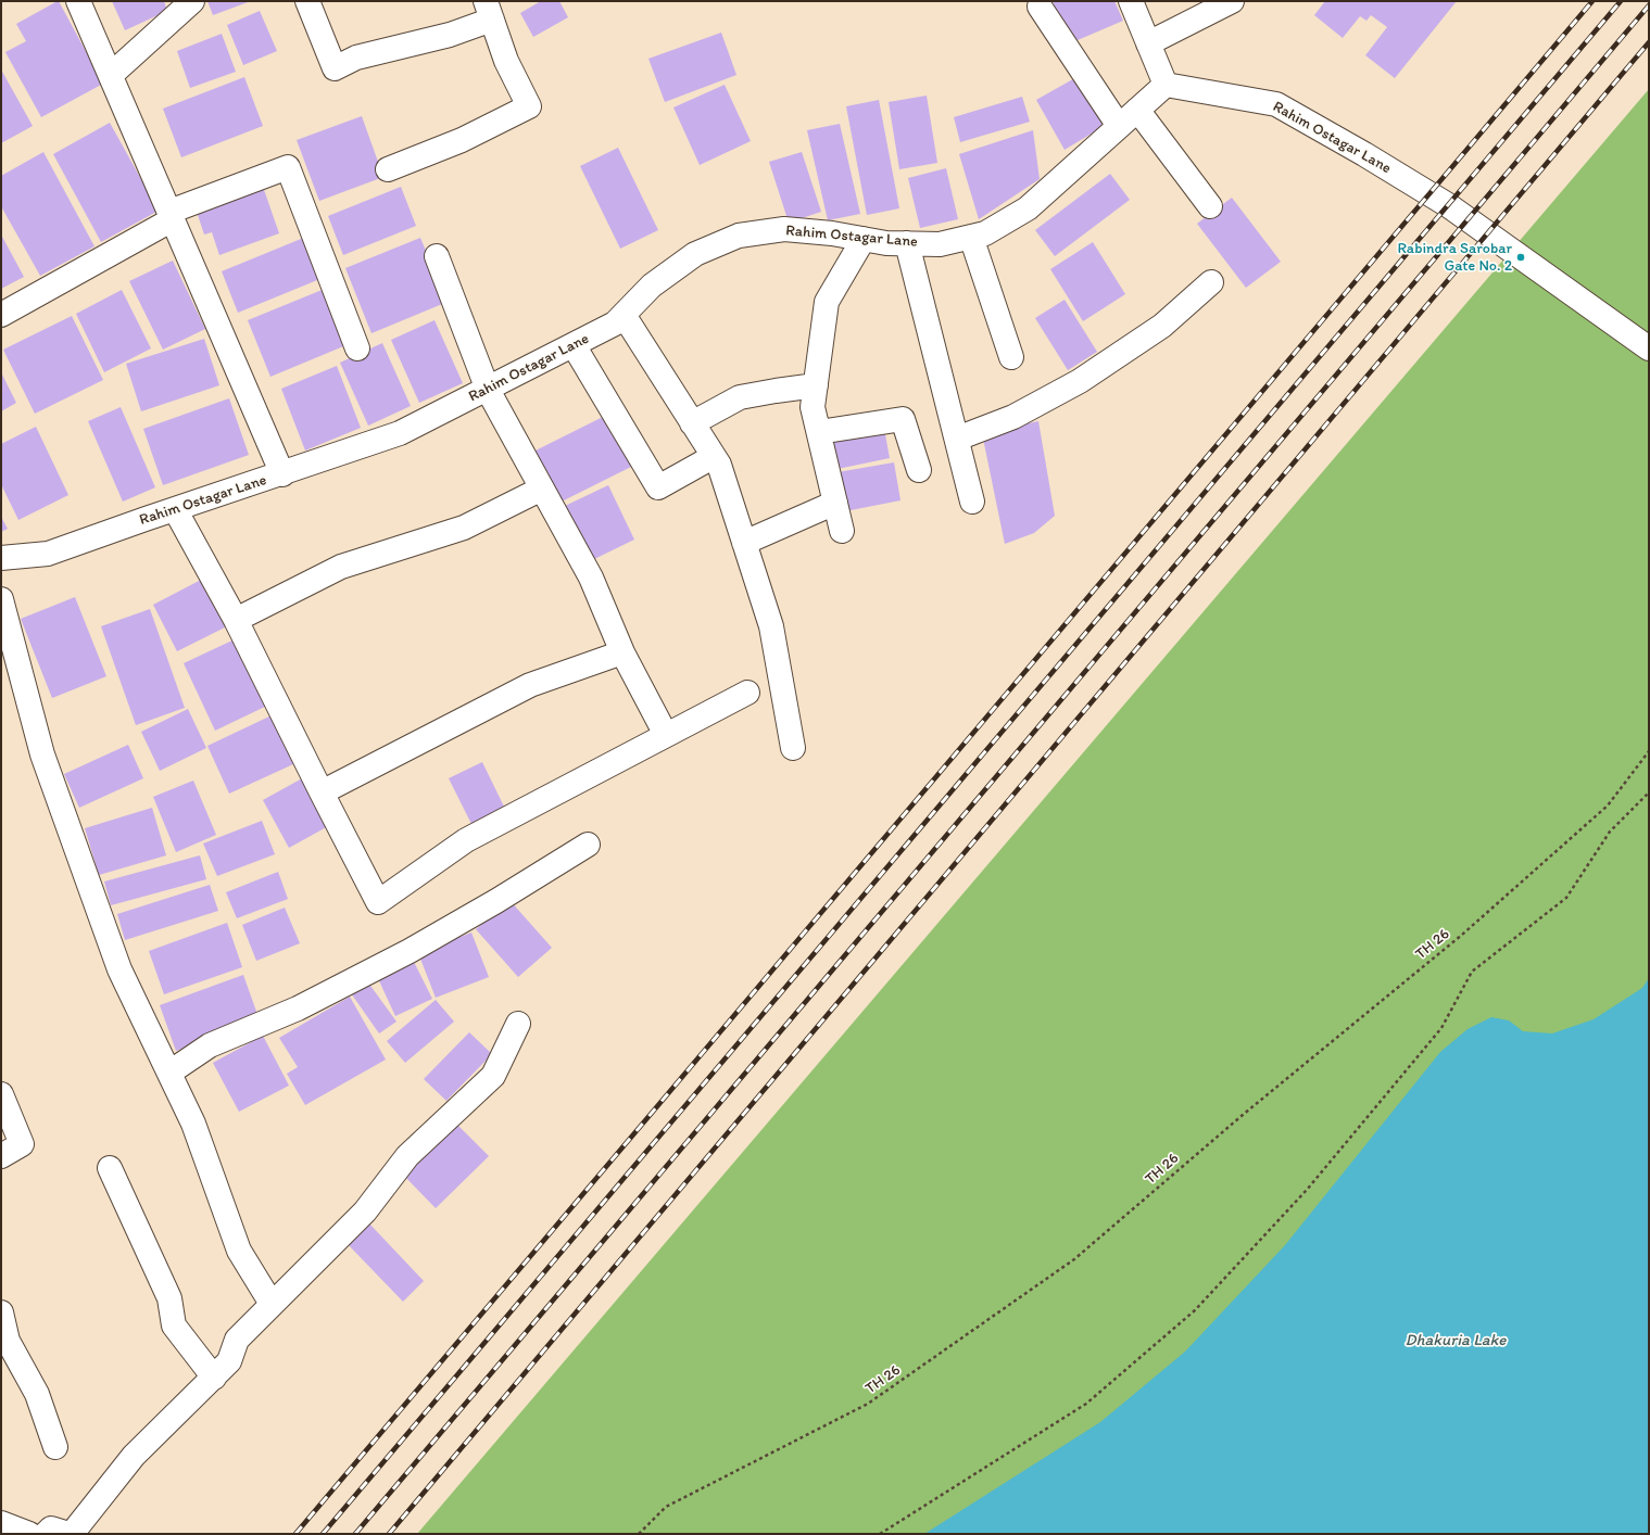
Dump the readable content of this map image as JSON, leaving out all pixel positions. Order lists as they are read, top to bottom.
{
  "streets": {
    "street": ["Rahim Ostagar Lane"],
    "path": ["TH 26"]
  },
  "water": ["Dhakuria Lake"],
  "places": ["Rabindra Sarobar Gate No. 2"]
}
